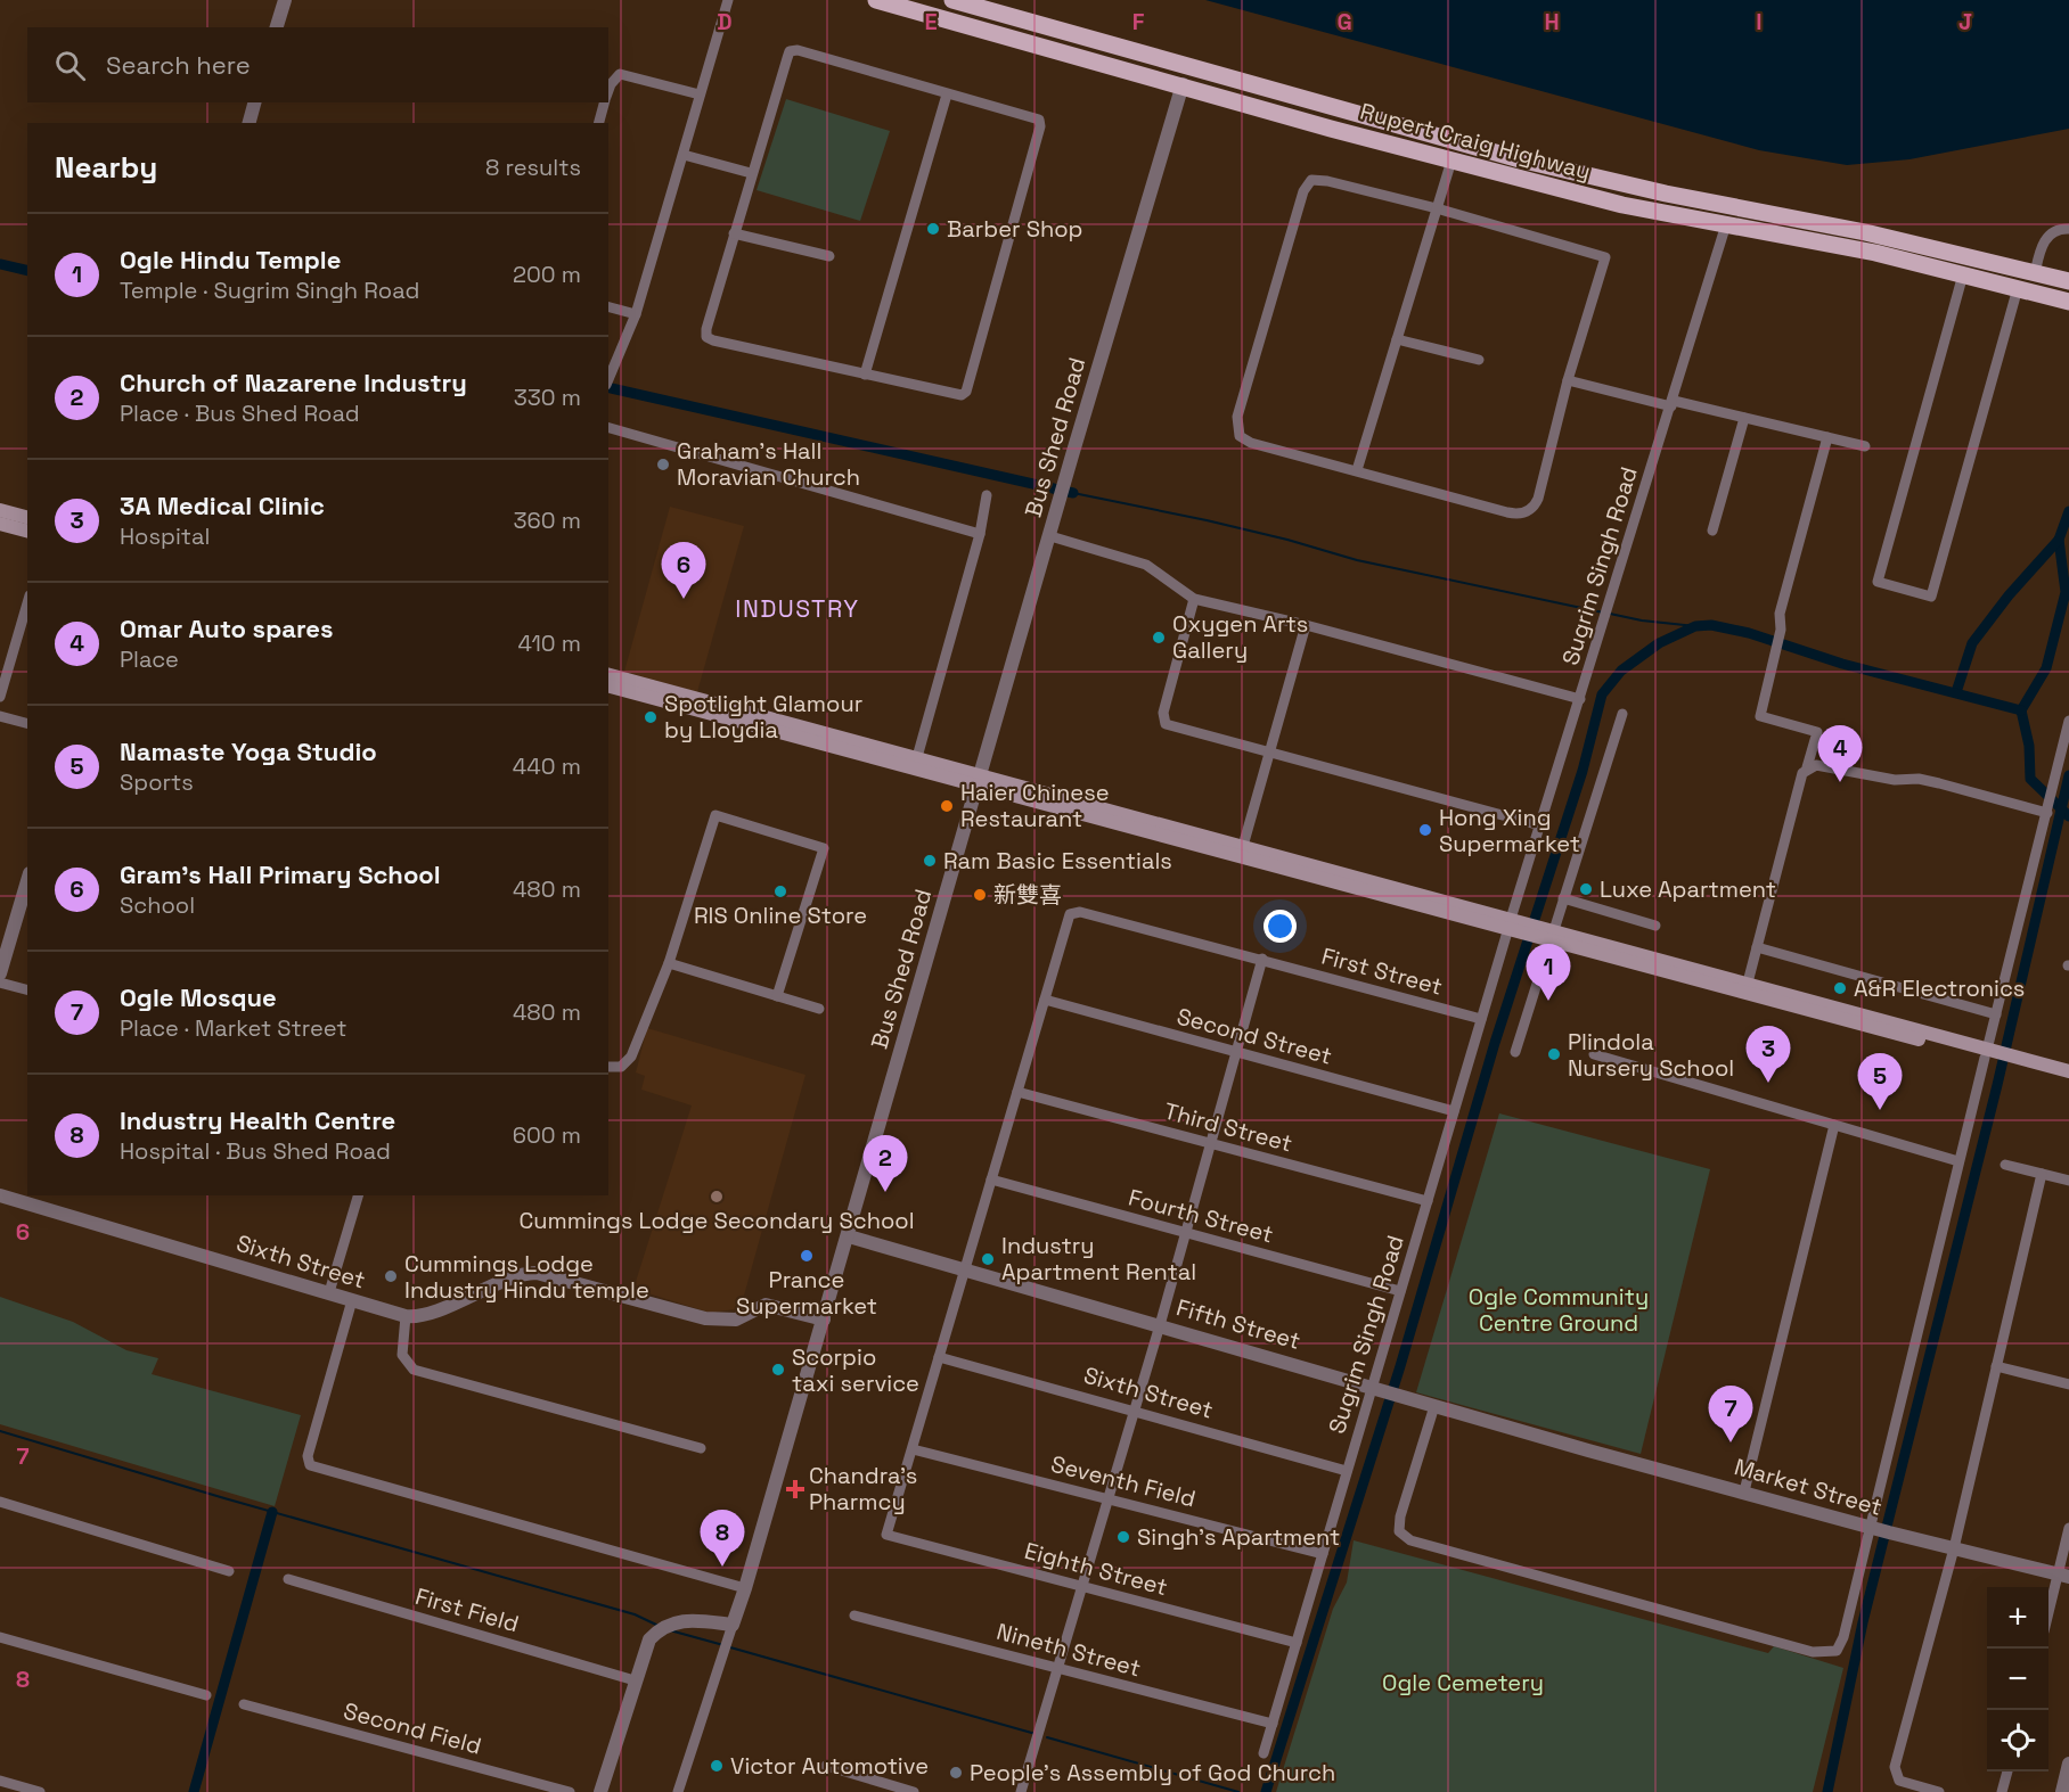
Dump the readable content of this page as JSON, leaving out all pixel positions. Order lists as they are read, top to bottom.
{
  "streets": {
    "main road": ["Rupert Craig Highway"],
    "street": [
      "Bus Shed Road",
      "Sugrim Singh Road",
      "First Street",
      "Second Street",
      "Third Street",
      "Fourth Street",
      "Sixth Street",
      "Fifth Street",
      "Seventh Field",
      "Market Street",
      "Eighth Street",
      "First Field",
      "Nineth Street",
      "Second Field"
    ]
  },
  "crossings": [
    ["Rupert Craig Highway", "Bus Shed Road"],
    ["Rupert Craig Highway", "Sugrim Singh Road"],
    ["Bus Shed Road", "Fifth Street"],
    ["Sugrim Singh Road", "First Street"],
    ["Sugrim Singh Road", "Second Street"],
    ["Sugrim Singh Road", "Third Street"],
    ["Sugrim Singh Road", "Fourth Street"],
    ["Sugrim Singh Road", "Sixth Street"],
    ["Sugrim Singh Road", "Fifth Street"],
    ["Sugrim Singh Road", "Seventh Field"],
    ["Sugrim Singh Road", "Market Street"],
    ["Sugrim Singh Road", "Eighth Street"],
    ["Sugrim Singh Road", "Nineth Street"],
    ["First Street", "Second Street"],
    ["Fifth Street", "Market Street"],
    ["Seventh Field", "Eighth Street"]
  ],
  "districts": ["INDUSTRY"],
  "parks": ["Ogle Community Centre Ground", "Ogle Cemetery"],
  "places": {
    "other": [
      "Barber Shop",
      "Graham's Hall Moravian Church",
      "Oxygen Arts Gallery",
      "Spotlight Glamour by Lloydia",
      "Haier Chinese Restaurant",
      "Hong Xing Supermarket",
      "Ram Basic Essentials",
      "Luxe Apartment",
      "RIS Online Store",
      "新雙喜",
      "A&R Electronics",
      "Plindola Nursery School",
      "Cummings Lodge Secondary School",
      "Prance Supermarket",
      "Industry Apartment Rental",
      "Cummings Lodge Industry Hindu temple",
      "Scorpio taxi service",
      "Singh's Apartment",
      "Victor Automotive",
      "People's Assembly of God Church"
    ],
    "health": ["Chandra's Pharmcy"]
  },
  "page": {
    "search": "Search here",
    "heading": ["Nearby", "8 results"],
    "list": [
      {
        "mark": "1",
        "name": "Ogle Hindu Temple",
        "note": "Temple · Sugrim Singh Road",
        "value": "200 m"
      },
      {
        "mark": "2",
        "name": "Church of Nazarene Industry",
        "note": "Place · Bus Shed Road",
        "value": "330 m"
      },
      {
        "mark": "3",
        "name": "3A Medical Clinic",
        "note": "Hospital",
        "value": "360 m"
      },
      {
        "mark": "4",
        "name": "Omar Auto spares",
        "note": "Place",
        "value": "410 m"
      },
      {
        "mark": "5",
        "name": "Namaste Yoga Studio",
        "note": "Sports",
        "value": "440 m"
      },
      {
        "mark": "6",
        "name": "Gram's Hall Primary School",
        "note": "School",
        "value": "480 m"
      },
      {
        "mark": "7",
        "name": "Ogle Mosque",
        "note": "Place · Market Street",
        "value": "480 m"
      },
      {
        "mark": "8",
        "name": "Industry Health Centre",
        "note": "Hospital · Bus Shed Road",
        "value": "600 m"
      }
    ],
    "pins": [
      "6",
      "4",
      "1",
      "3",
      "5",
      "2",
      "7",
      "8"
    ],
    "map_buttons": ["+", "−"]
  },
  "grid": {
    "columns": [
      "D",
      "E",
      "F",
      "G",
      "H",
      "I",
      "J"
    ],
    "rows": ["6", "7", "8"]
  }
}
